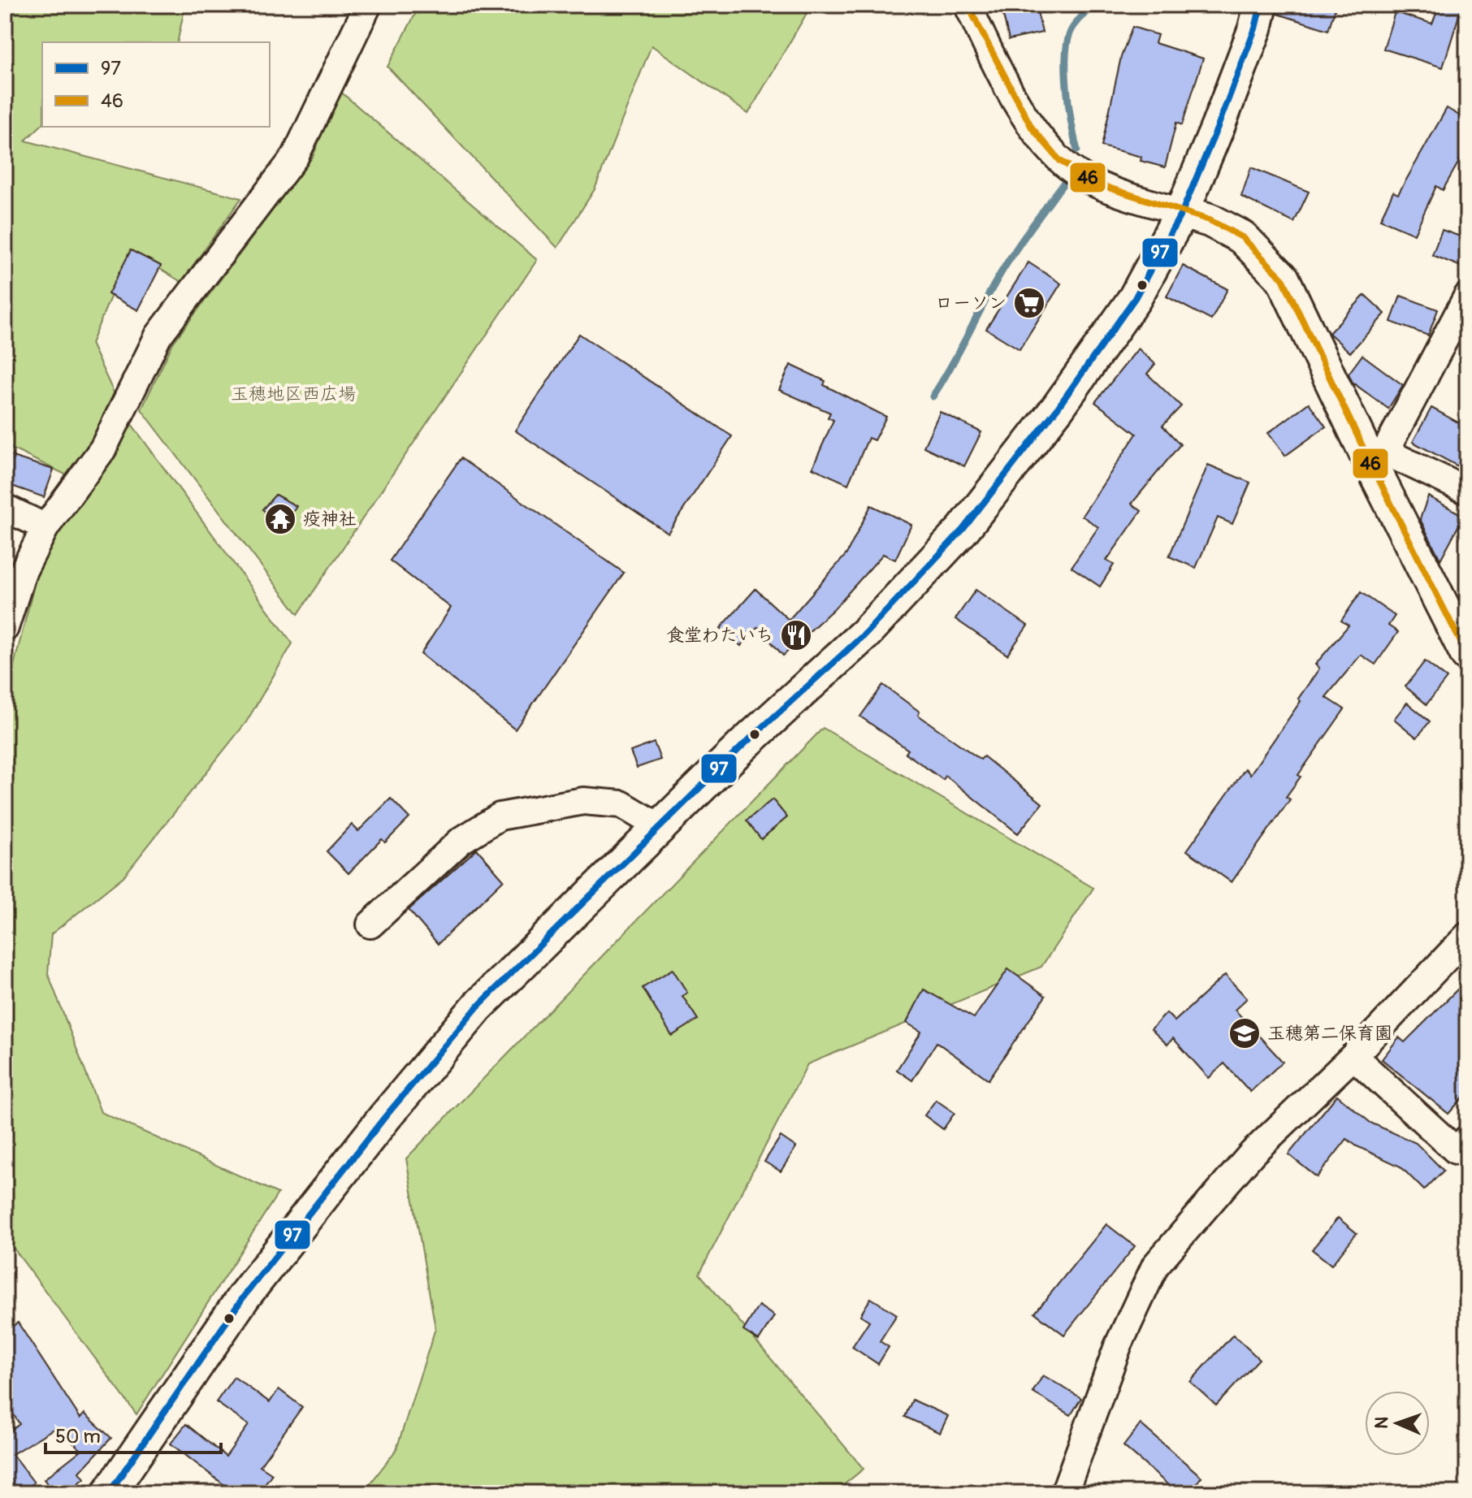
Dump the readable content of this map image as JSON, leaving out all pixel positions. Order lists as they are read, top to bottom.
{
  "parks": ["玉穂地区西広場"],
  "places": {
    "supermarket": ["ローソン"],
    "temple": ["疫神社"],
    "restaurant": ["食堂わたいち"],
    "school or university": ["玉穂第二保育園"]
  },
  "lines": ["transit line 97", "transit line 46"],
  "legend": ["97", "46"],
  "scale_bar": "50 m",
  "north": "left"
}
